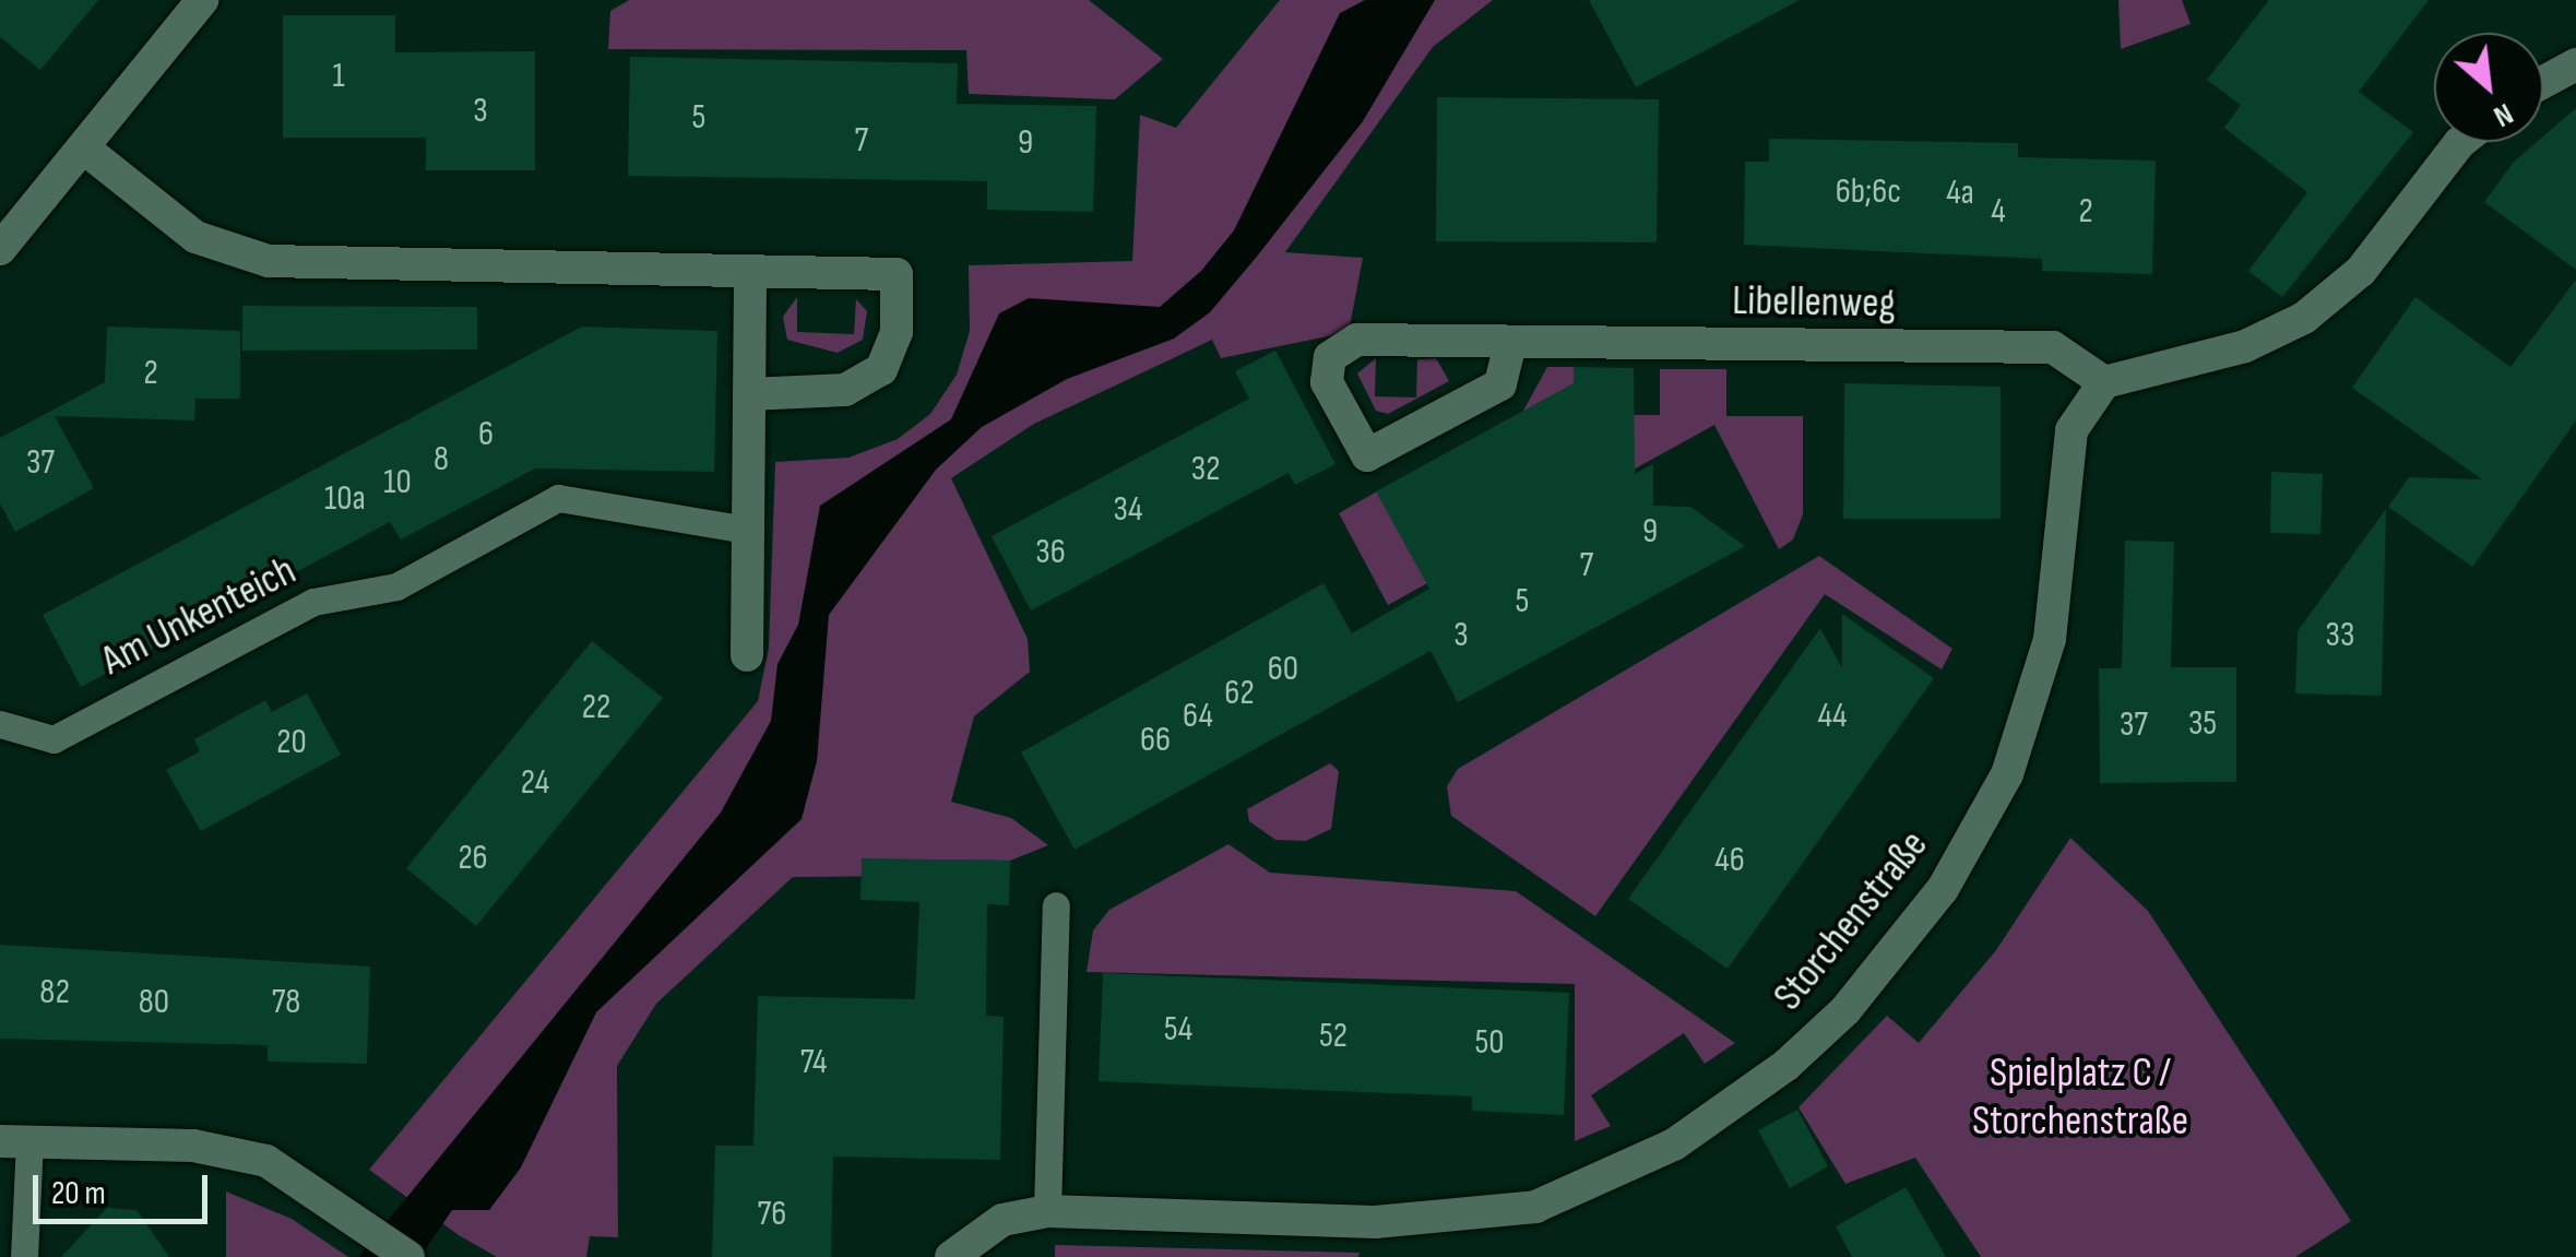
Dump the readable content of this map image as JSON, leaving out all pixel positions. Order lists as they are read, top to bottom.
{
  "streets": {
    "street": ["Libellenweg", "Storchenstraße"],
    "lane": ["Am Unkenteich"]
  },
  "crossings": [
    ["Libellenweg", "Storchenstraße"]
  ],
  "parks": ["Spielplatz C / Storchenstraße"],
  "house_numbers": [
    "1",
    "3",
    "5",
    "7",
    "9",
    "6b;6c",
    "4a",
    "4",
    "2",
    "2",
    "6",
    "8",
    "37",
    "32",
    "10",
    "10a",
    "34",
    "9",
    "36",
    "7",
    "5",
    "3",
    "33",
    "60",
    "62",
    "22",
    "64",
    "44",
    "35",
    "37",
    "66",
    "20",
    "24",
    "26",
    "46",
    "82",
    "80",
    "78",
    "54",
    "52",
    "50",
    "74",
    "76"
  ],
  "scale_bar": "20 m",
  "north": "bottom right"
}
